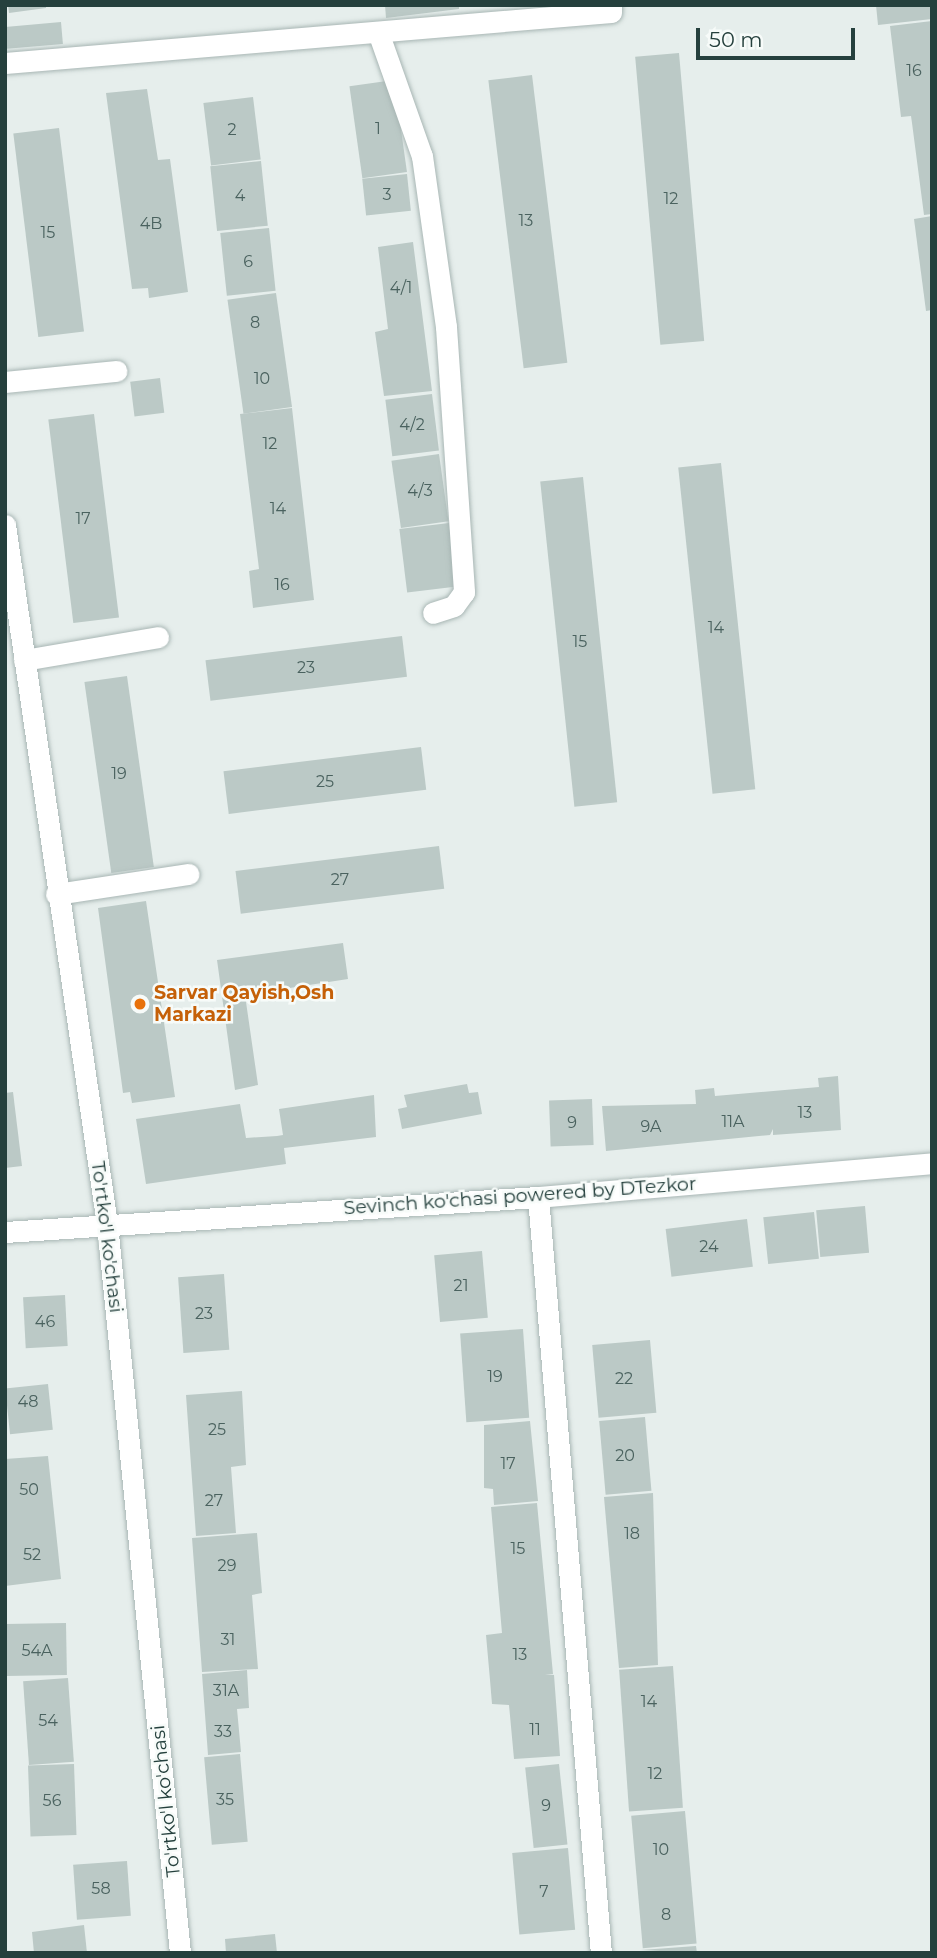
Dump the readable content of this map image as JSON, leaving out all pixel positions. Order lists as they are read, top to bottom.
{
  "streets": {
    "street": ["Sevinch ko'chasi powered by DTezkor", "To'rtko'l ko'chasi"]
  },
  "crossings": [
    ["Sevinch ko'chasi powered by DTezkor", "To'rtko'l ko'chasi"]
  ],
  "places": ["Sarvar Qayish,Osh Markazi"],
  "house_numbers": [
    "16",
    "1",
    "2",
    "3",
    "4",
    "12",
    "13",
    "4B",
    "15",
    "6",
    "4/1",
    "8",
    "10",
    "4/2",
    "12",
    "4/3",
    "14",
    "17",
    "16",
    "14",
    "15",
    "23",
    "19",
    "25",
    "27",
    "13",
    "11A",
    "9",
    "9A",
    "24",
    "21",
    "23",
    "46",
    "19",
    "22",
    "48",
    "25",
    "20",
    "17",
    "50",
    "27",
    "18",
    "15",
    "52",
    "29",
    "31",
    "54A",
    "13",
    "31A",
    "14",
    "54",
    "11",
    "33",
    "12",
    "35",
    "56",
    "9",
    "10",
    "58",
    "7",
    "8"
  ],
  "scale_bar": "50 m"
}
